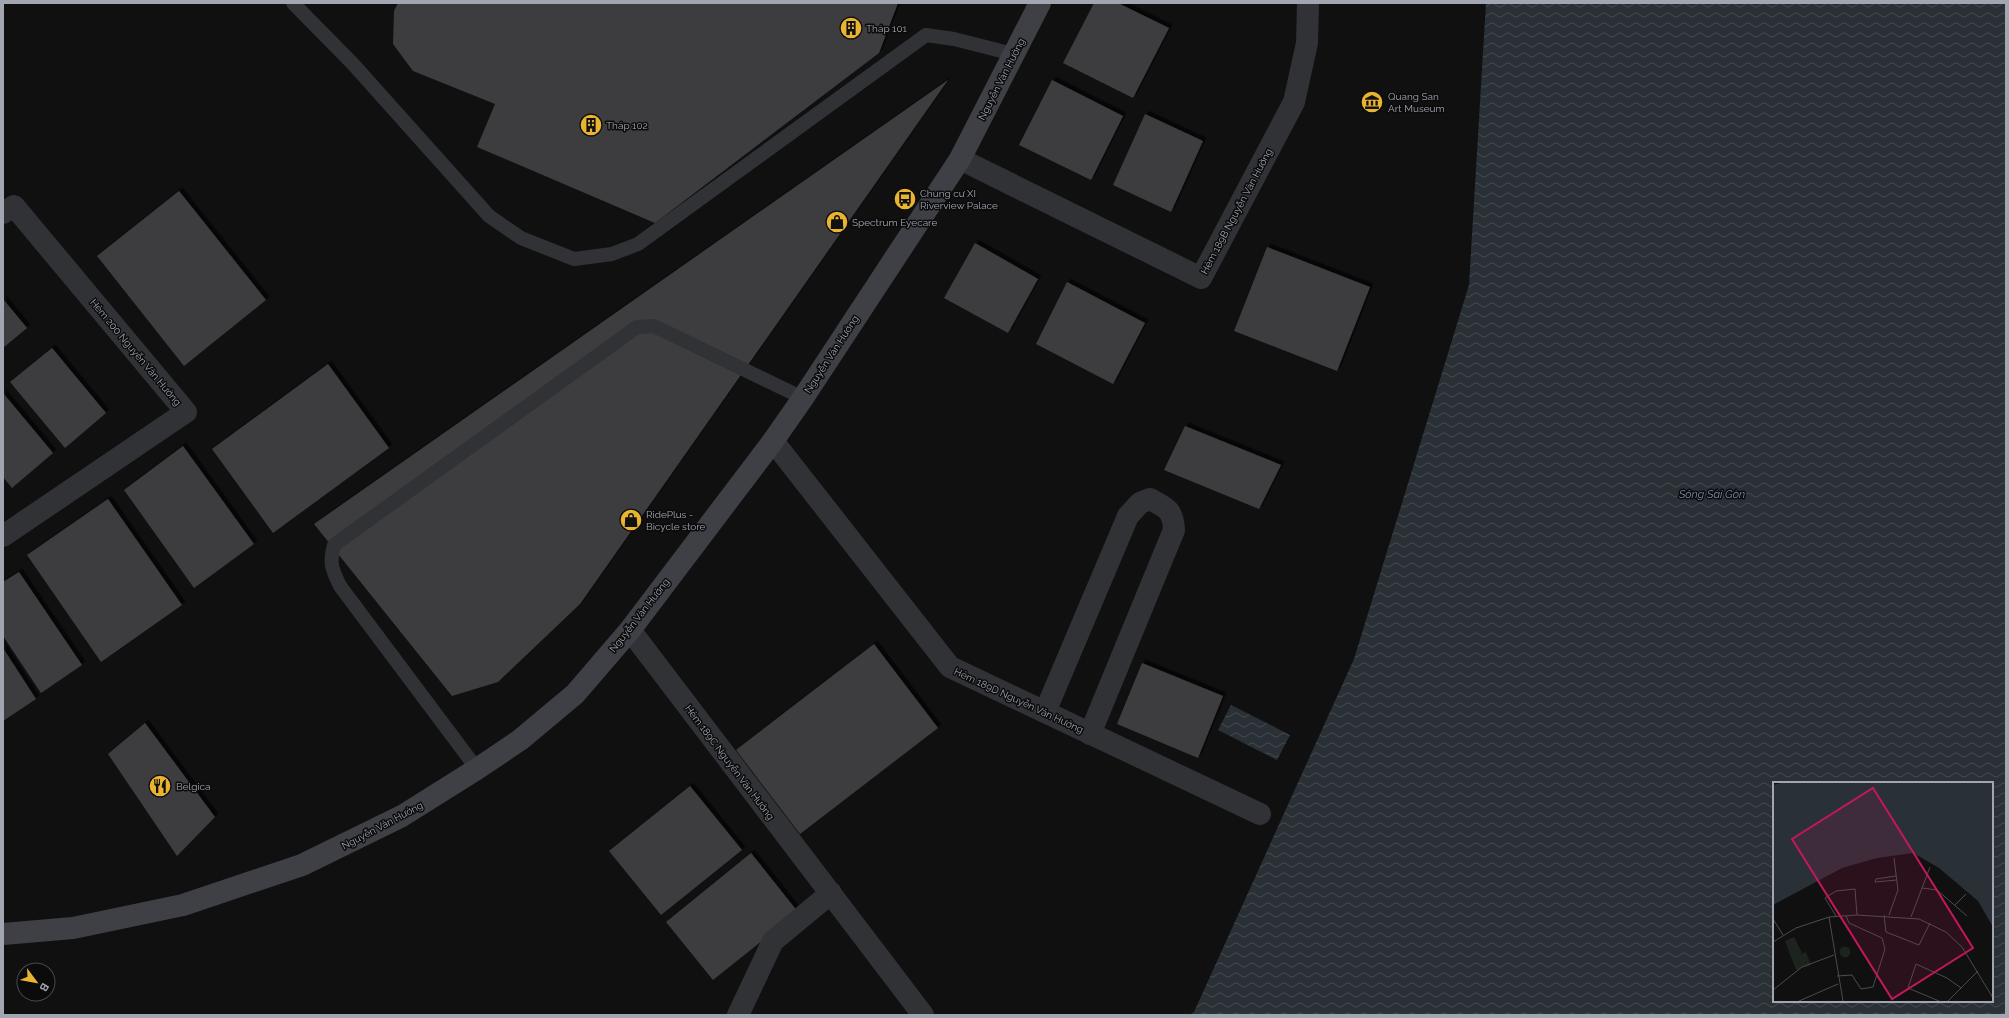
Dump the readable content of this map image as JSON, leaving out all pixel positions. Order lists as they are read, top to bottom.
{
  "streets": {
    "main road": ["Nguyễn Văn Hưởng"],
    "street": [
      "Hẻm 189B Nguyễn Văn Hưởng",
      "Hẻm 200 Nguyễn Văn Hưởng",
      "Hẻm 189D Nguyễn Văn Hưởng",
      "Hẻm 189C Nguyễn Văn Hưởng"
    ]
  },
  "crossings": [
    ["Nguyễn Văn Hưởng", "Hẻm 189B Nguyễn Văn Hưởng"],
    ["Nguyễn Văn Hưởng", "Hẻm 189D Nguyễn Văn Hưởng"],
    ["Nguyễn Văn Hưởng", "Hẻm 189C Nguyễn Văn Hưởng"]
  ],
  "water": ["Sông Sài Gòn"],
  "places": {
    "building": ["Tháp 101", "Tháp 102"],
    "museum": ["Quang San Art Museum"],
    "bus stop": ["Chung cư XI Riverview Palace"],
    "shop": ["Spectrum Eyecare", "RidePlus - Bicycle store"],
    "restaurant": ["Belgica"]
  },
  "north": "bottom right"
}
